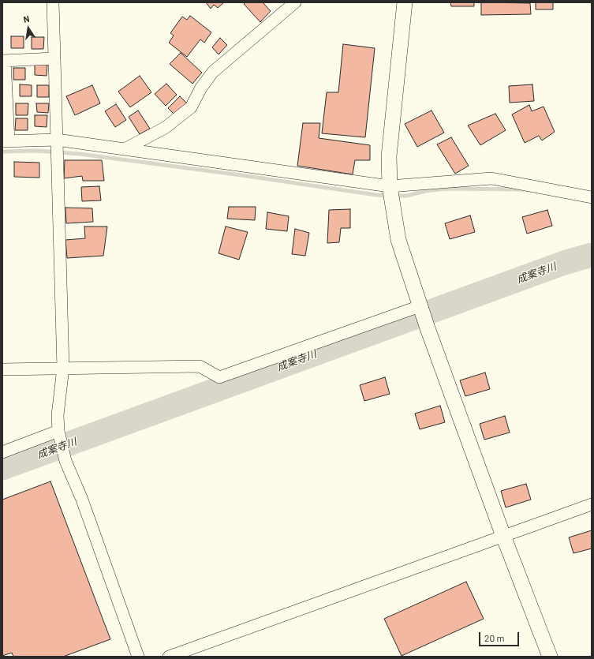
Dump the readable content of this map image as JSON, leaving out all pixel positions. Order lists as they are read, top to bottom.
{
  "water": ["成案寺川"],
  "scale_bar": "20 m",
  "north": "top"
}
